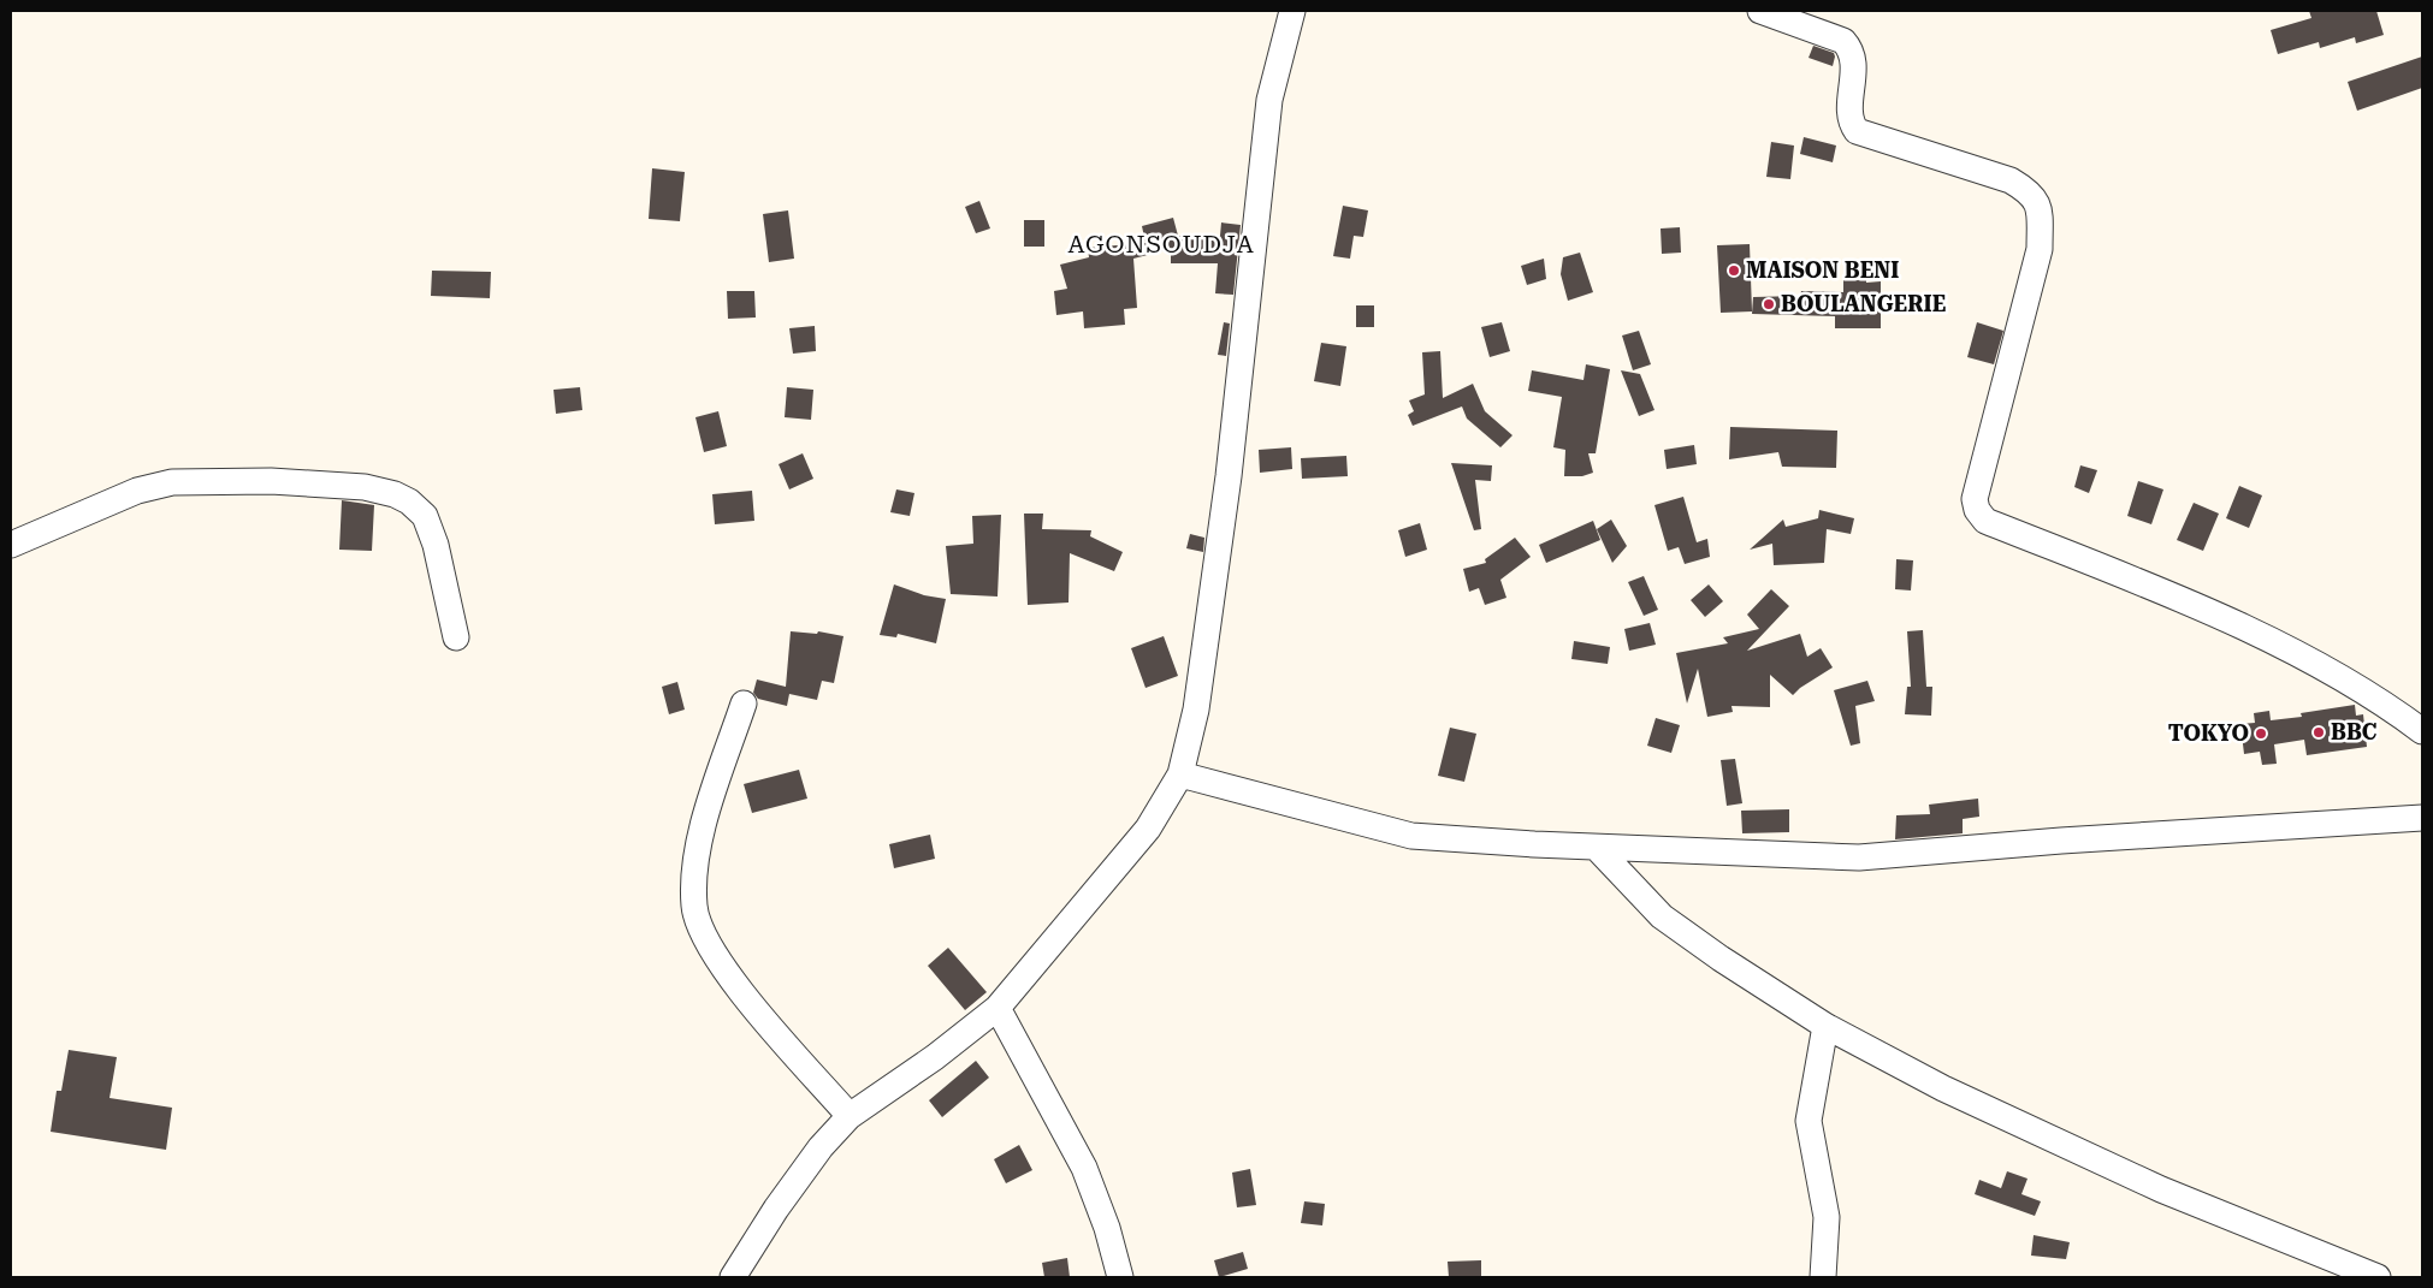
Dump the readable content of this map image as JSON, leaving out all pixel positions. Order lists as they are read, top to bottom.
{
  "districts": ["AGONSOUDJA"],
  "places": [
    "MAISON BENI",
    "BOULANGERIE",
    "BBC",
    "TOKYO"
  ]
}
